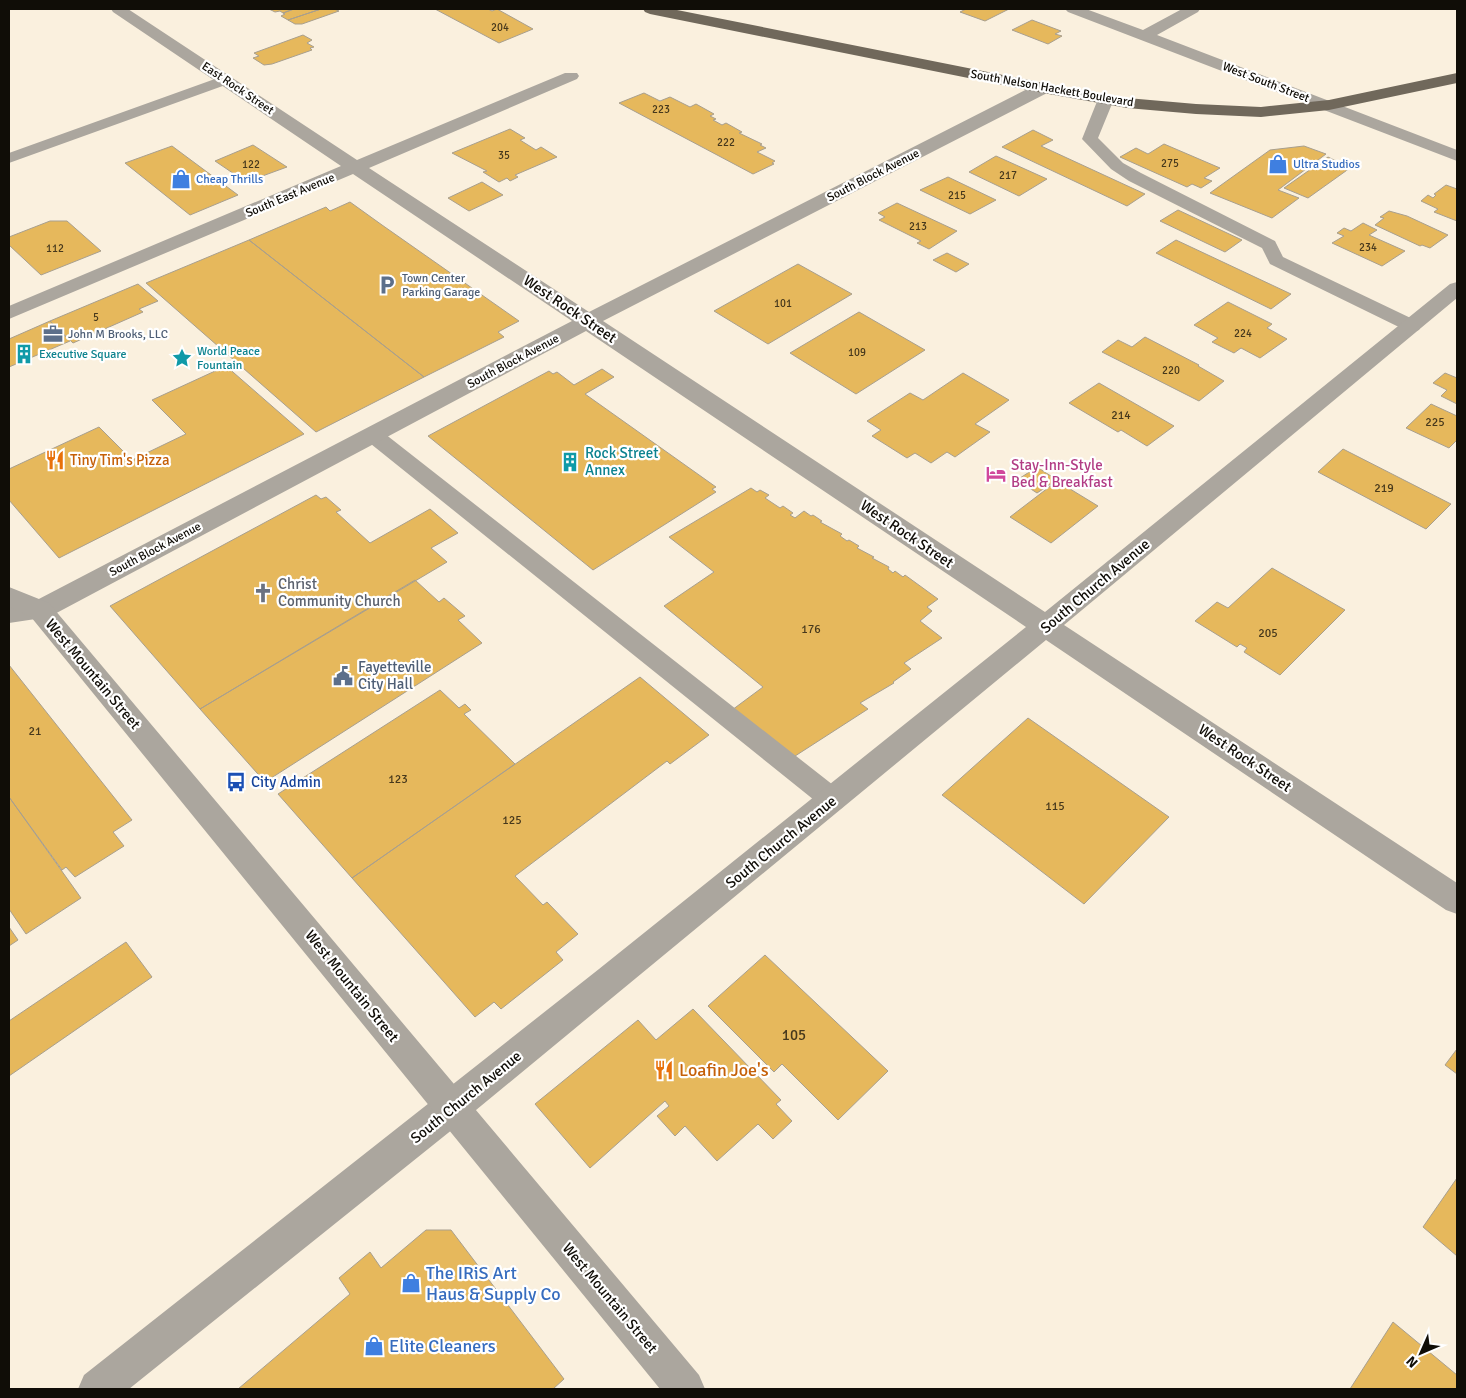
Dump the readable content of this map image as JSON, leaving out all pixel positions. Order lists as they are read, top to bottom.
{
  "streets": {
    "main road": ["South Nelson Hackett Boulevard"],
    "street": [
      "West South Street",
      "East Rock Street",
      "South Block Avenue",
      "South East Avenue",
      "West Rock Street",
      "South Church Avenue",
      "West Mountain Street"
    ]
  },
  "crossings": [
    ["West South Street", "South Nelson Hackett Boulevard"],
    ["East Rock Street", "South East Avenue"],
    ["East Rock Street", "West Rock Street"],
    ["South Nelson Hackett Boulevard", "South Block Avenue"],
    ["South Block Avenue", "West Rock Street"],
    ["South Block Avenue", "West Mountain Street"],
    ["South East Avenue", "West Rock Street"],
    ["West Rock Street", "South Church Avenue"],
    ["South Church Avenue", "West Mountain Street"]
  ],
  "places": {
    "shop": [
      "Ultra Studios",
      "Cheap Thrills",
      "The IRiS Art Haus & Supply Co",
      "Elite Cleaners"
    ],
    "parking": ["Town Center Parking Garage"],
    "office": ["John M Brooks, LLC"],
    "building": ["Executive Square", "Rock Street Annex"],
    "place": ["World Peace Fountain"],
    "restaurant": ["Tiny Tim's Pizza", "Loafin Joe's"],
    "hotel": ["Stay-Inn-Style Bed & Breakfast"],
    "church": ["Christ Community Church"],
    "public building": ["Fayetteville City Hall"],
    "bus stop": ["City Admin"]
  },
  "house_numbers": [
    "204",
    "223",
    "222",
    "35",
    "275",
    "122",
    "217",
    "215",
    "213",
    "234",
    "112",
    "101",
    "5",
    "224",
    "109",
    "220",
    "214",
    "225",
    "219",
    "176",
    "205",
    "21",
    "123",
    "115",
    "125",
    "105"
  ],
  "north": "bottom left"
}
